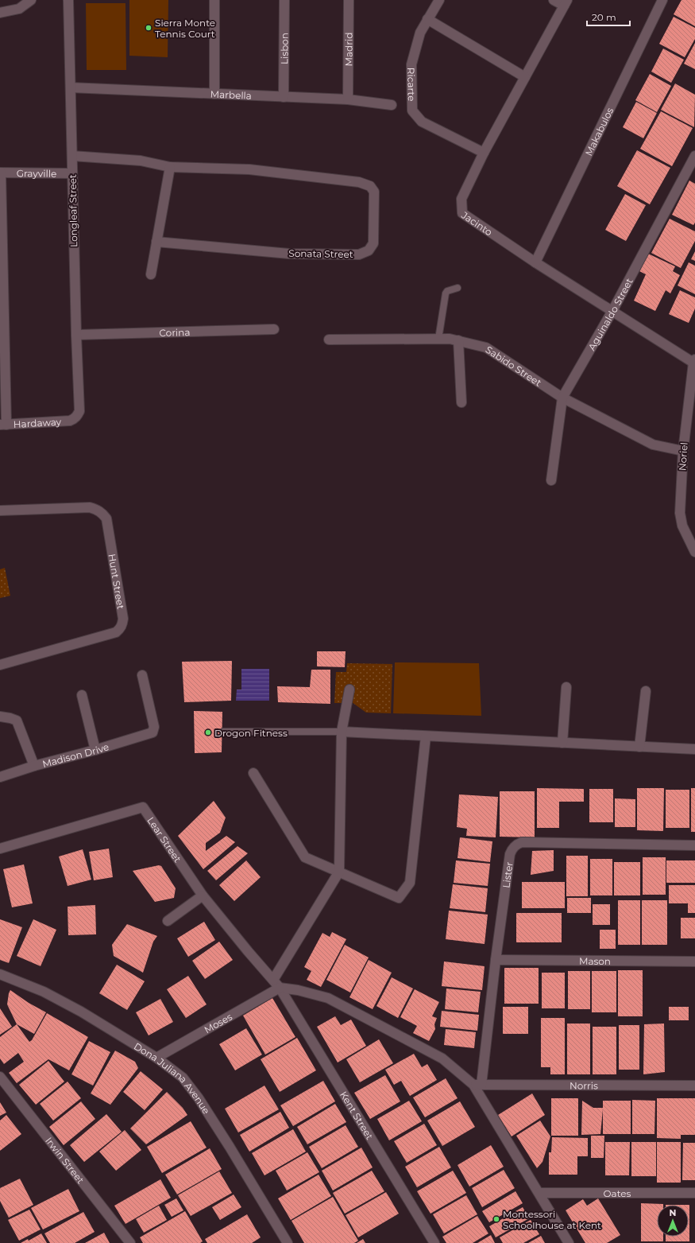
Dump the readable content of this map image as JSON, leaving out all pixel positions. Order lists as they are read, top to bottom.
{
  "streets": {
    "street": [
      "Lisbon",
      "Madrid",
      "Ricarte",
      "Marbella",
      "Makabulos",
      "Grayville",
      "Longleaf Street",
      "Jacinto",
      "Sonata Street",
      "Aguinaldo Street",
      "Corina",
      "Sabido Street",
      "Hardaway",
      "Noriel",
      "Hunt Street",
      "Madison Drive",
      "Lear Street",
      "Lister",
      "Mason",
      "Moses",
      "Dona Juliana Avenue",
      "Norris",
      "Kent Street",
      "Irwin Street",
      "Oates"
    ]
  },
  "crossings": [
    ["Lisbon", "Marbella"],
    ["Madrid", "Marbella"],
    ["Ricarte", "Jacinto"],
    ["Marbella", "Longleaf Street"],
    ["Makabulos", "Jacinto"],
    ["Grayville", "Longleaf Street"],
    ["Longleaf Street", "Sonata Street"],
    ["Longleaf Street", "Corina"],
    ["Longleaf Street", "Hardaway"],
    ["Jacinto", "Aguinaldo Street"],
    ["Jacinto", "Noriel"],
    ["Aguinaldo Street", "Sabido Street"],
    ["Sabido Street", "Noriel"],
    ["Lear Street", "Moses"],
    ["Lear Street", "Kent Street"],
    ["Lister", "Mason"],
    ["Lister", "Norris"],
    ["Moses", "Dona Juliana Avenue"],
    ["Moses", "Kent Street"]
  ],
  "places": ["Sierra Monte Tennis Court", "Drogon Fitness", "Montessori Schoolhouse at Kent"],
  "scale_bar": "20 m",
  "north": "top"
}
